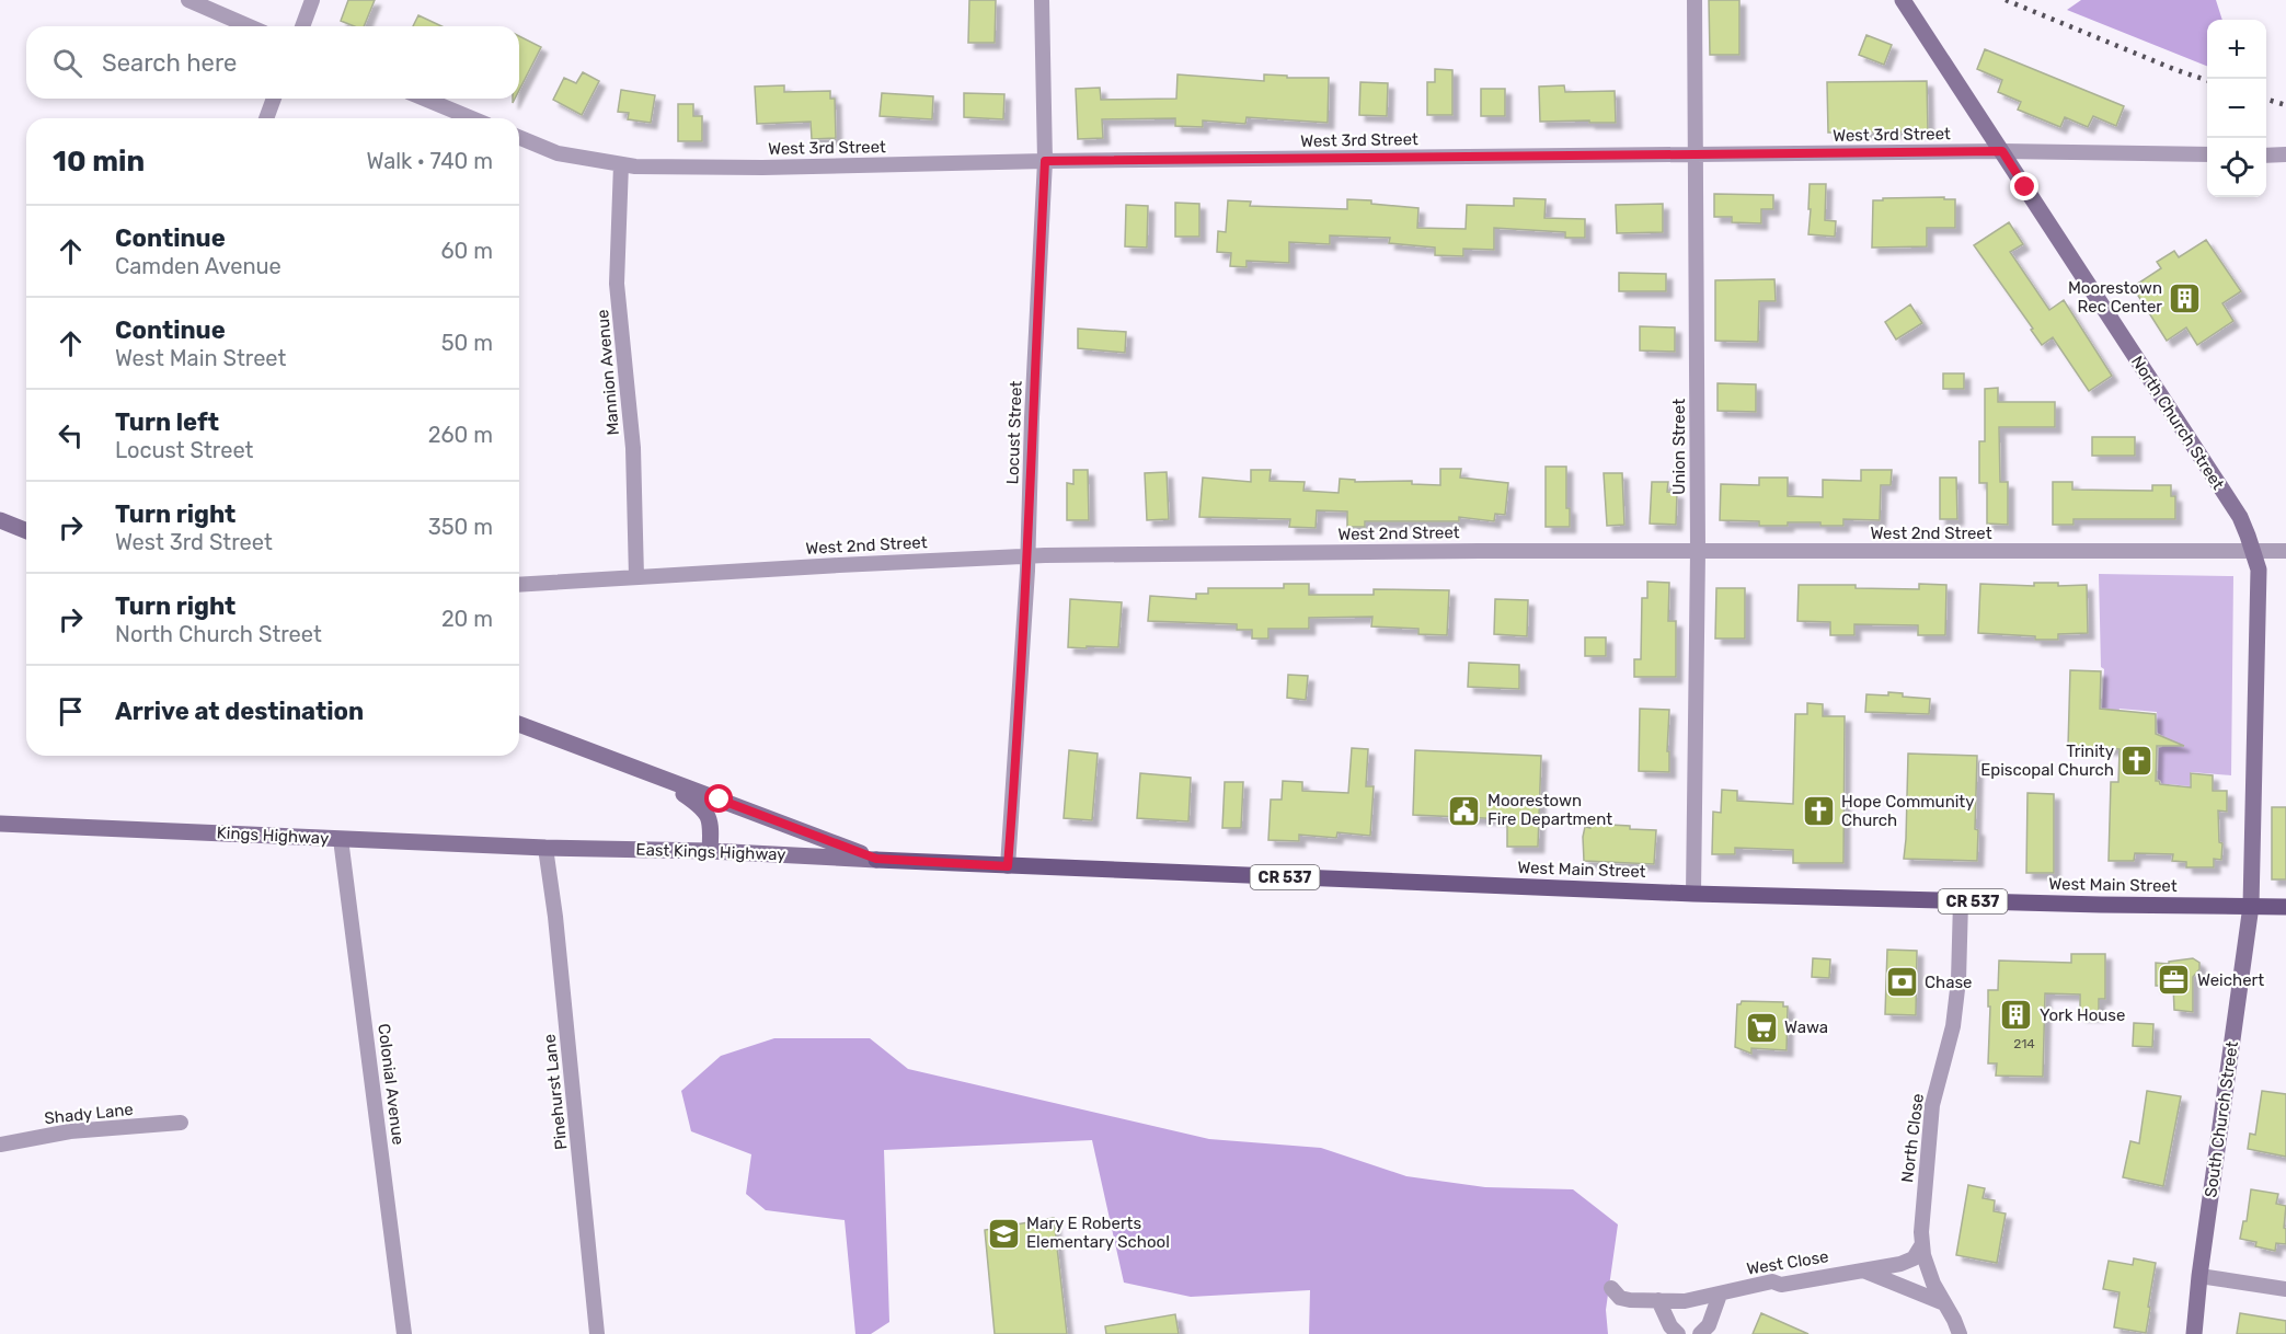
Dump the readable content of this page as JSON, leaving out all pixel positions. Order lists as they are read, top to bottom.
{
  "streets": {
    "main road": [
      "North Church Street",
      "Kings Highway",
      "East Kings Highway",
      "West Main Street",
      "CR 537",
      "South Church Street"
    ],
    "street": [
      "West 3rd Street",
      "Mannion Avenue",
      "Locust Street",
      "Union Street",
      "West 2nd Street",
      "Colonial Avenue",
      "Pinehurst Lane",
      "Shady Lane",
      "North Close",
      "West Close"
    ]
  },
  "crossings": [
    ["West 3rd Street", "Mannion Avenue"],
    ["West 3rd Street", "North Church Street"],
    ["West 3rd Street", "Locust Street"],
    ["West 3rd Street", "Union Street"],
    ["Mannion Avenue", "West 2nd Street"],
    ["North Church Street", "West 2nd Street"],
    ["North Church Street", "West Main Street"],
    ["North Church Street", "South Church Street"],
    ["Locust Street", "West 2nd Street"],
    ["Locust Street", "West Main Street"],
    ["Union Street", "West 2nd Street"],
    ["Union Street", "West Main Street"],
    ["Kings Highway", "East Kings Highway"],
    ["Kings Highway", "Colonial Avenue"],
    ["Kings Highway", "Pinehurst Lane"],
    ["East Kings Highway", "West Main Street"],
    ["East Kings Highway", "CR 537"],
    ["East Kings Highway", "Pinehurst Lane"],
    ["West Main Street", "CR 537"],
    ["West Main Street", "South Church Street"],
    ["West Main Street", "North Close"],
    ["North Close", "West Close"]
  ],
  "places": {
    "building": ["Moorestown Rec Center", "York House"],
    "church": ["Trinity Episcopal Church", "Hope Community Church"],
    "public building": ["Moorestown Fire Department"],
    "office": ["Weichert"],
    "bank": ["Chase"],
    "supermarket": ["Wawa"],
    "school or university": ["Mary E Roberts Elementary School"]
  },
  "house_numbers": ["214"],
  "page": {
    "map_buttons": ["+", "−"],
    "search": "Search here",
    "heading": ["10 min", "Walk · 740 m"],
    "list": [
      ["Continue", "Camden Avenue", "60 m"],
      ["Continue", "West Main Street", "50 m"],
      ["Turn left", "Locust Street", "260 m"],
      ["Turn right", "West 3rd Street", "350 m"],
      ["Turn right", "North Church Street", "20 m"],
      "Arrive at destination"
    ]
  }
}
